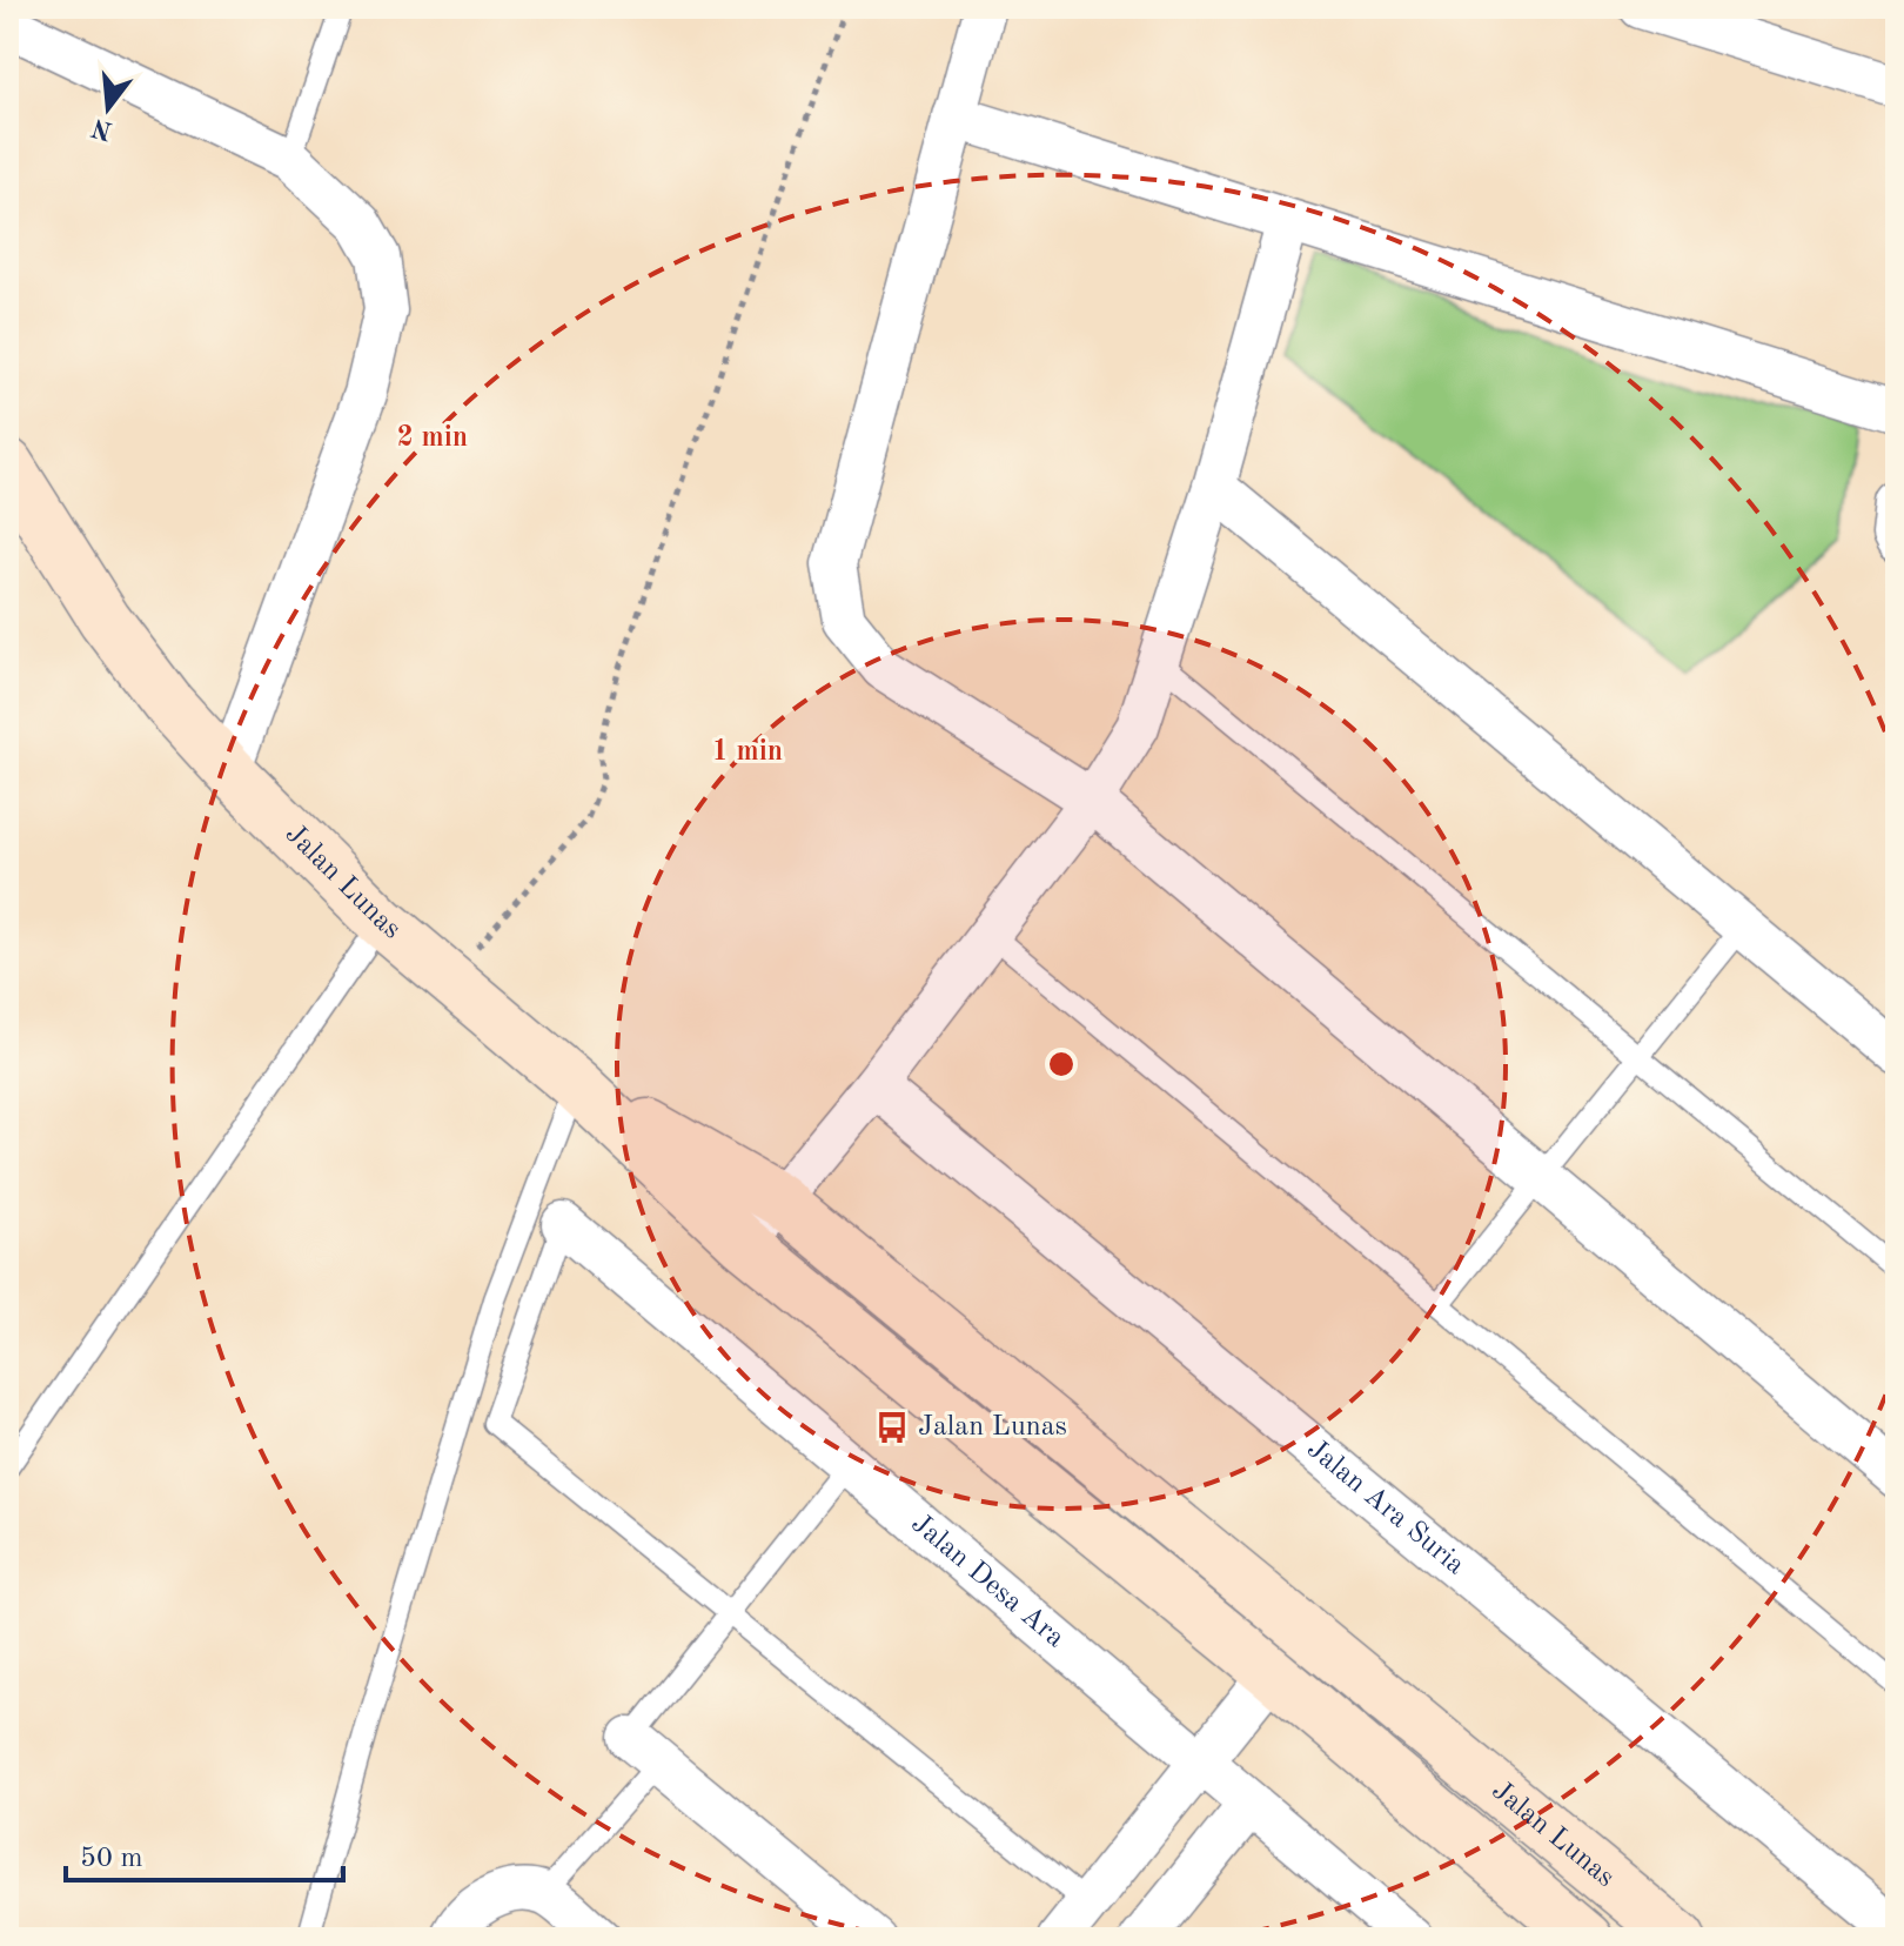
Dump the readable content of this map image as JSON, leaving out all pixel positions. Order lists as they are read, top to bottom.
{
  "streets": {
    "main road": ["Jalan Lunas"],
    "street": ["Jalan Ara Suria", "Jalan Desa Ara"]
  },
  "places": {
    "bus stop": ["Jalan Lunas"]
  },
  "scale_bar": "50 m",
  "north": "bottom",
  "rings": ["2 min", "1 min"]
}
